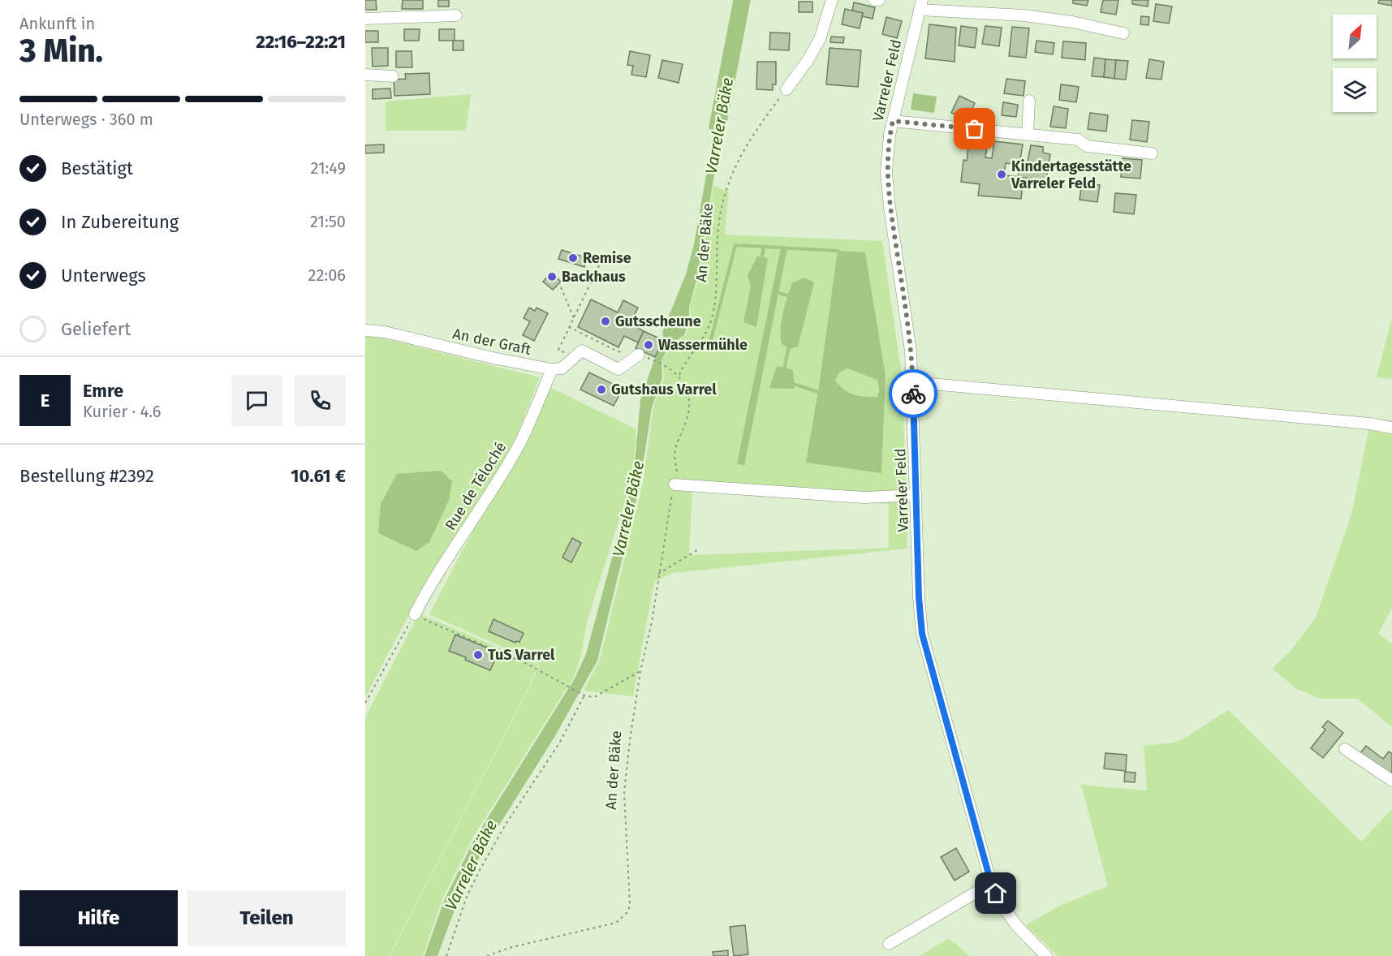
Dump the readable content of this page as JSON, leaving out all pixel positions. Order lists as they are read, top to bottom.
{
  "streets": {
    "street": ["Varreler Feld", "An der Graft", "Rue de Téloché"],
    "path": ["An der Bäke"]
  },
  "crossings": [
    ["An der Graft", "Rue de Téloché"]
  ],
  "water": ["Varreler Bäke"],
  "places": [
    "Kindertagesstätte Varreler Feld",
    "Remise",
    "Backhaus",
    "Gutsscheune",
    "Wassermühle",
    "Gutshaus Varrel",
    "TuS Varrel"
  ],
  "north": "top right",
  "page": {
    "heading": ["3 Min.", "Ankunft in", "22:16–22:21"],
    "panel": [
      "Emre",
      "Kurier · 4.6",
      "Bestellung #2392",
      "10.61 €"
    ],
    "bar": "Unterwegs · 360 m",
    "list": [
      ["Bestätigt", "21:49"],
      ["In Zubereitung", "21:50"],
      ["Unterwegs", "22:06"],
      "Geliefert"
    ],
    "round": "E",
    "buttons": ["Hilfe", "Teilen"]
  }
}
